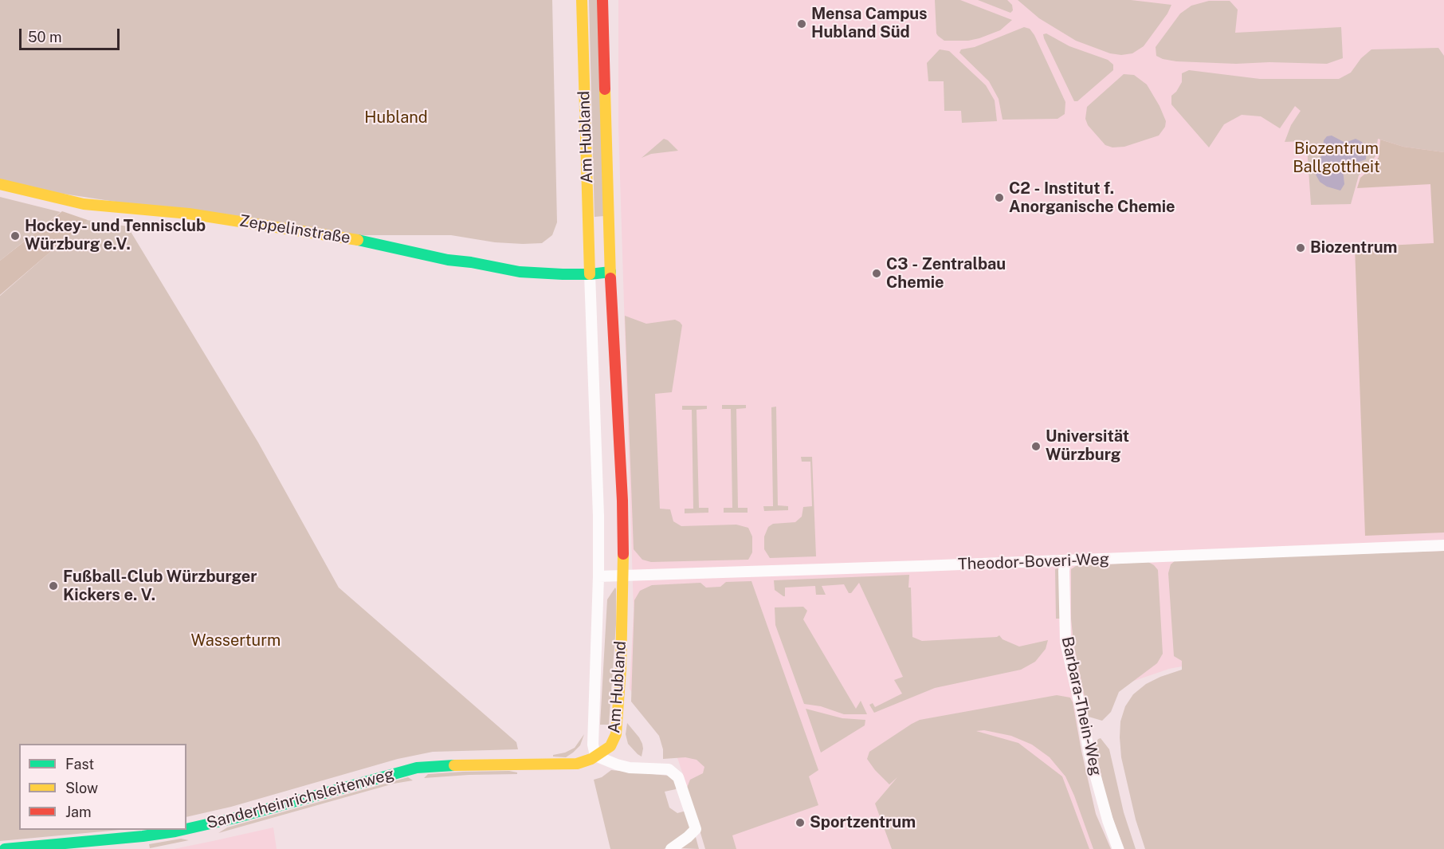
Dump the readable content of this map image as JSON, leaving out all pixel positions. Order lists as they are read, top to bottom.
{
  "streets": {
    "street": [
      "Am Hubland",
      "Zeppelinstraße",
      "Theodor-Boveri-Weg",
      "Barbara-Thein-Weg",
      "Sanderheinrichsleitenweg"
    ]
  },
  "crossings": [
    ["Am Hubland", "Zeppelinstraße"],
    ["Am Hubland", "Theodor-Boveri-Weg"],
    ["Am Hubland", "Sanderheinrichsleitenweg"],
    ["Theodor-Boveri-Weg", "Barbara-Thein-Weg"]
  ],
  "parks": ["Hubland", "Biozentrum Ballgottheit", "Wasserturm"],
  "places": [
    "Mensa Campus Hubland Süd",
    "C2 - Institut f. Anorganische Chemie",
    "Hockey- und Tennisclub Würzburg e.V.",
    "Biozentrum",
    "C3 - Zentralbau Chemie",
    "Universität Würzburg",
    "Fußball-Club Würzburger Kickers e. V.",
    "Sportzentrum"
  ],
  "legend": ["Fast", "Slow", "Jam"],
  "scale_bar": "50 m"
}
